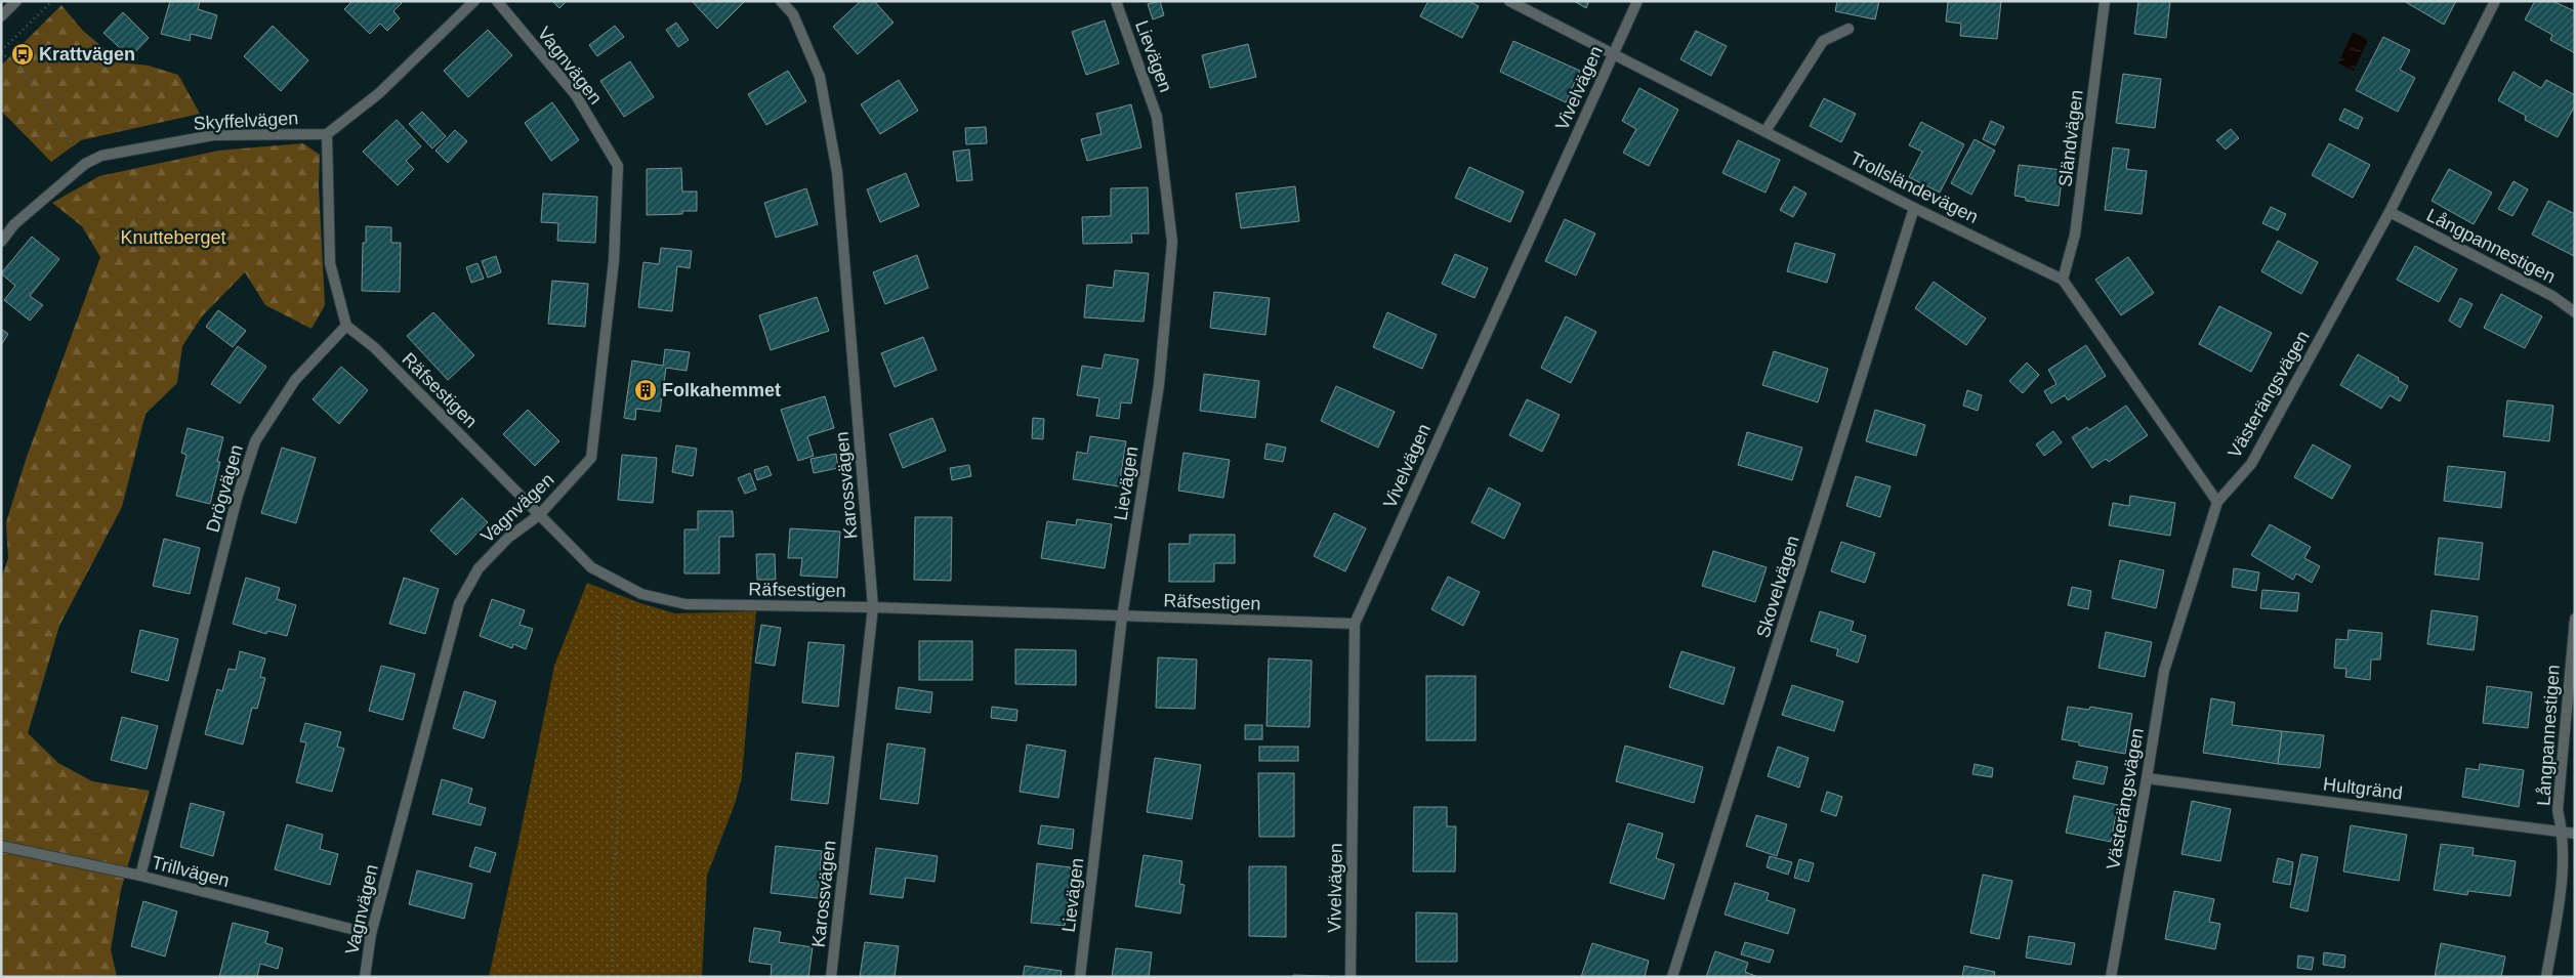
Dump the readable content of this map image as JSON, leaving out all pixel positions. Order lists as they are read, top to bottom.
{
  "streets": {
    "street": [
      "Lievägen",
      "Vagnvägen",
      "Vivelvägen",
      "Skyffelvägen",
      "Sländvägen",
      "Trollsländevägen",
      "Långpannestigen",
      "Räfsestigen",
      "Västerängsvägen",
      "Karossvägen",
      "Drögvägen",
      "Skovelvägen",
      "Hultgränd",
      "Trillvägen"
    ]
  },
  "crossings": [
    ["Lievägen", "Räfsestigen"],
    ["Vagnvägen", "Räfsestigen"],
    ["Vagnvägen", "Trillvägen"],
    ["Vivelvägen", "Trollsländevägen"],
    ["Vivelvägen", "Räfsestigen"],
    ["Sländvägen", "Trollsländevägen"],
    ["Trollsländevägen", "Västerängsvägen"],
    ["Trollsländevägen", "Skovelvägen"],
    ["Långpannestigen", "Västerängsvägen"],
    ["Långpannestigen", "Hultgränd"],
    ["Räfsestigen", "Karossvägen"],
    ["Räfsestigen", "Drögvägen"],
    ["Västerängsvägen", "Hultgränd"],
    ["Drögvägen", "Trillvägen"]
  ],
  "parks": ["Knutteberget"],
  "places": {
    "bus stop": ["Krattvägen"],
    "building": ["Folkahemmet"]
  }
}
